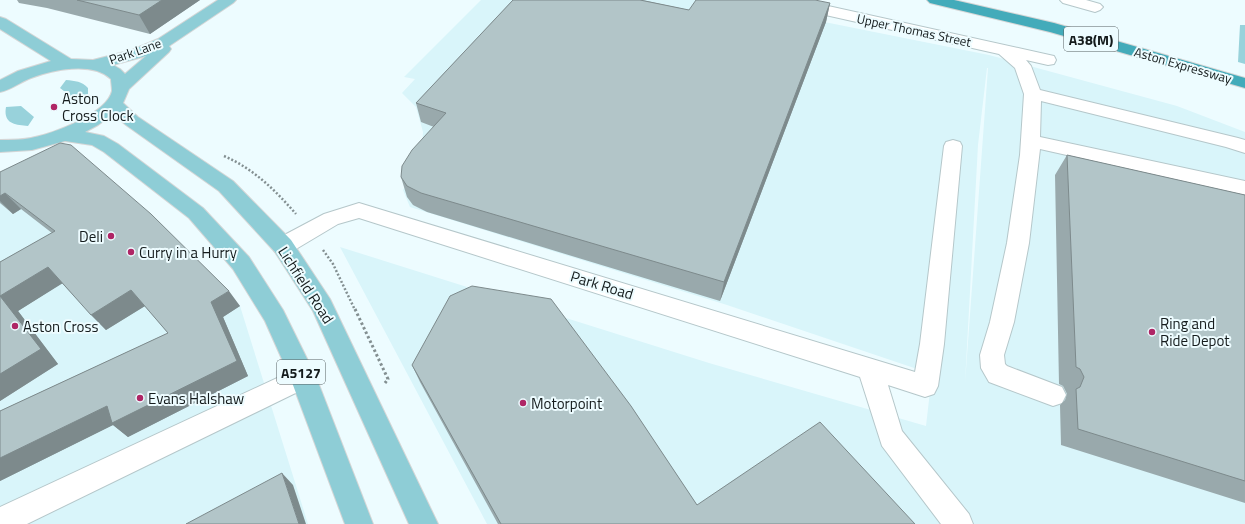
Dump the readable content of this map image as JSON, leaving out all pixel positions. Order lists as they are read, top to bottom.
{
  "streets": {
    "highway": ["A38(M)", "Aston Expressway"],
    "main road": ["Park Lane", "Lichfield Road", "A5127"],
    "street": ["Upper Thomas Street", "Park Road"]
  },
  "crossings": [
    ["Park Lane", "Lichfield Road"],
    ["Lichfield Road", "Park Road"]
  ],
  "places": [
    "Aston Cross Clock",
    "Deli",
    "Curry in a Hurry",
    "Aston Cross",
    "Ring and Ride Depot",
    "Evans Halshaw",
    "Motorpoint"
  ]
}
